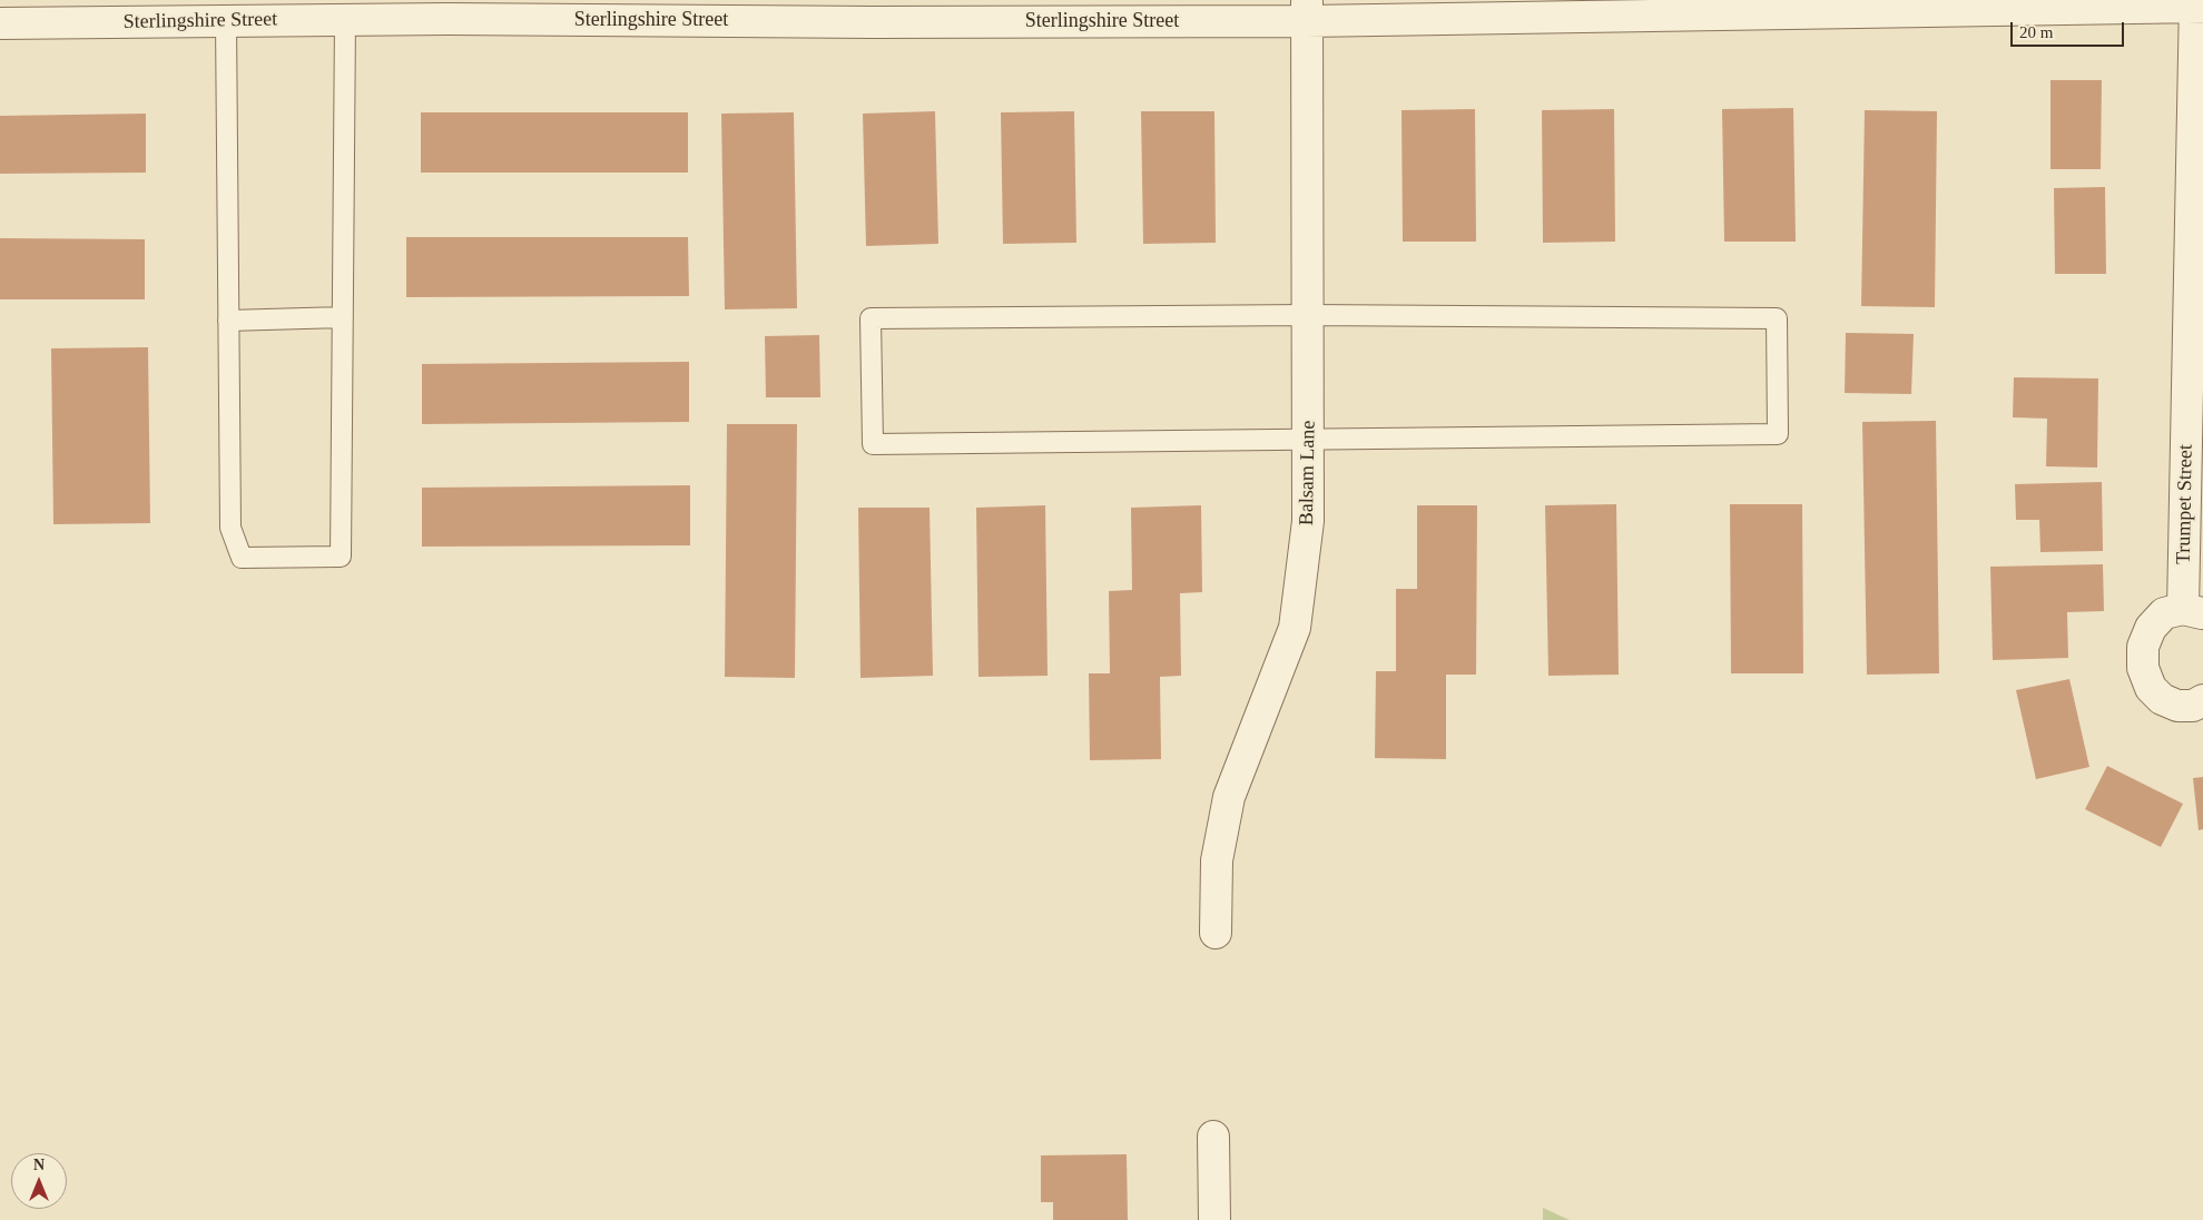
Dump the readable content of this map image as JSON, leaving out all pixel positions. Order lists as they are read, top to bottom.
{
  "streets": {
    "street": ["Sterlingshire Street", "Balsam Lane", "Trumpet Street"]
  },
  "crossings": [
    ["Sterlingshire Street", "Balsam Lane"],
    ["Sterlingshire Street", "Trumpet Street"]
  ],
  "scale_bar": "20 m",
  "north": "top"
}
